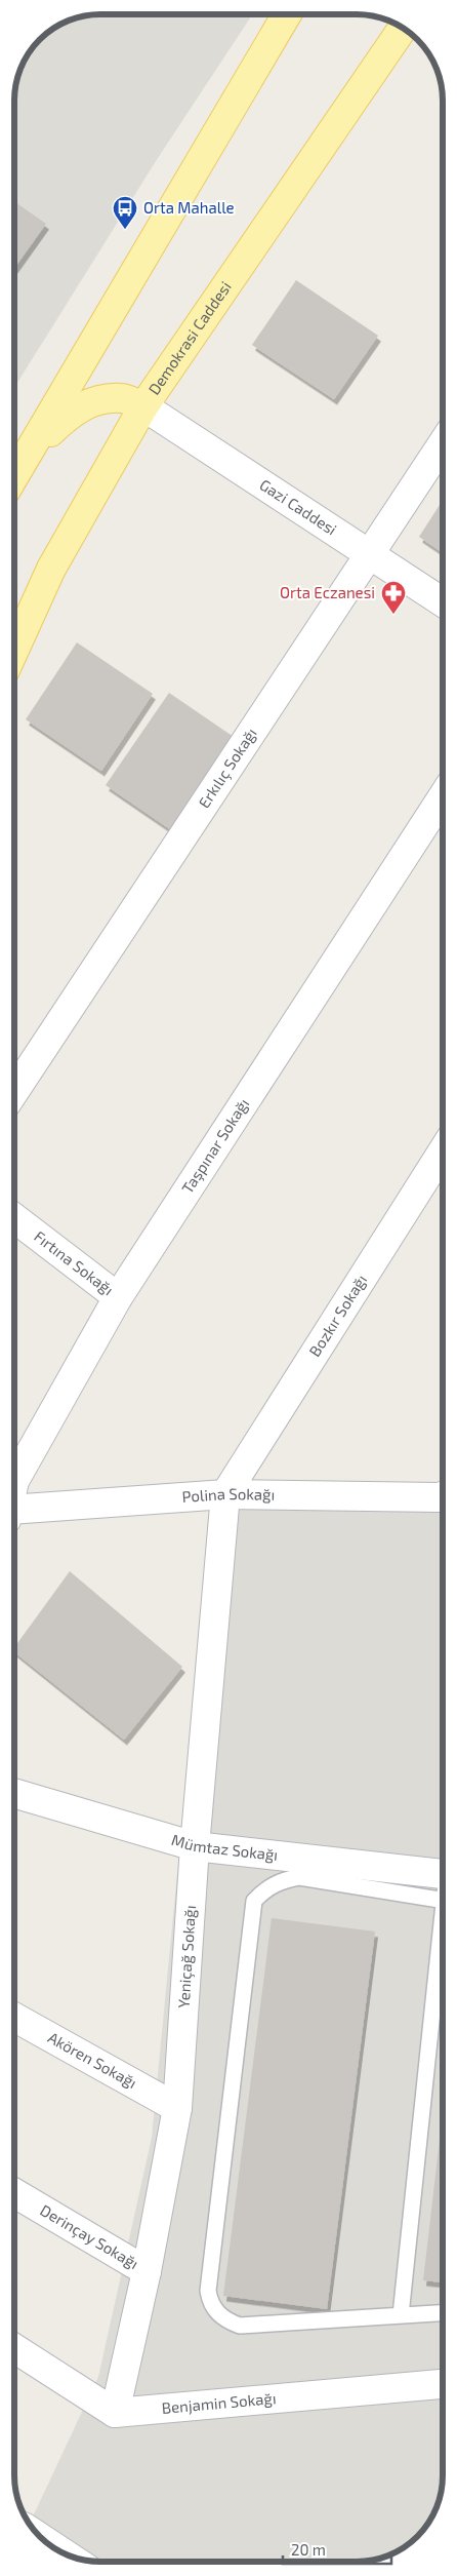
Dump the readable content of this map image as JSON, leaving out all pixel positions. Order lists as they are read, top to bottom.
{
  "streets": {
    "main road": ["Demokrasi Caddesi"],
    "street": [
      "Gazi Caddesi",
      "Erkılıç Sokağı",
      "Taşpınar Sokağı",
      "Fırtına Sokağı",
      "Bozkır Sokağı",
      "Polina Sokağı",
      "Mümtaz Sokağı",
      "Yeniçağ Sokağı",
      "Akören Sokağı",
      "Derinçay Sokağı",
      "Benjamin Sokağı"
    ]
  },
  "crossings": [
    ["Demokrasi Caddesi", "Gazi Caddesi"],
    ["Gazi Caddesi", "Erkılıç Sokağı"],
    ["Taşpınar Sokağı", "Fırtına Sokağı"],
    ["Bozkır Sokağı", "Polina Sokağı"],
    ["Bozkır Sokağı", "Yeniçağ Sokağı"],
    ["Polina Sokağı", "Yeniçağ Sokağı"],
    ["Mümtaz Sokağı", "Yeniçağ Sokağı"],
    ["Yeniçağ Sokağı", "Akören Sokağı"],
    ["Yeniçağ Sokağı", "Derinçay Sokağı"],
    ["Yeniçağ Sokağı", "Benjamin Sokağı"]
  ],
  "places": {
    "bus stop": ["Orta Mahalle"],
    "pharmacy": ["Orta Eczanesi"]
  },
  "scale_bar": "20 m"
}
